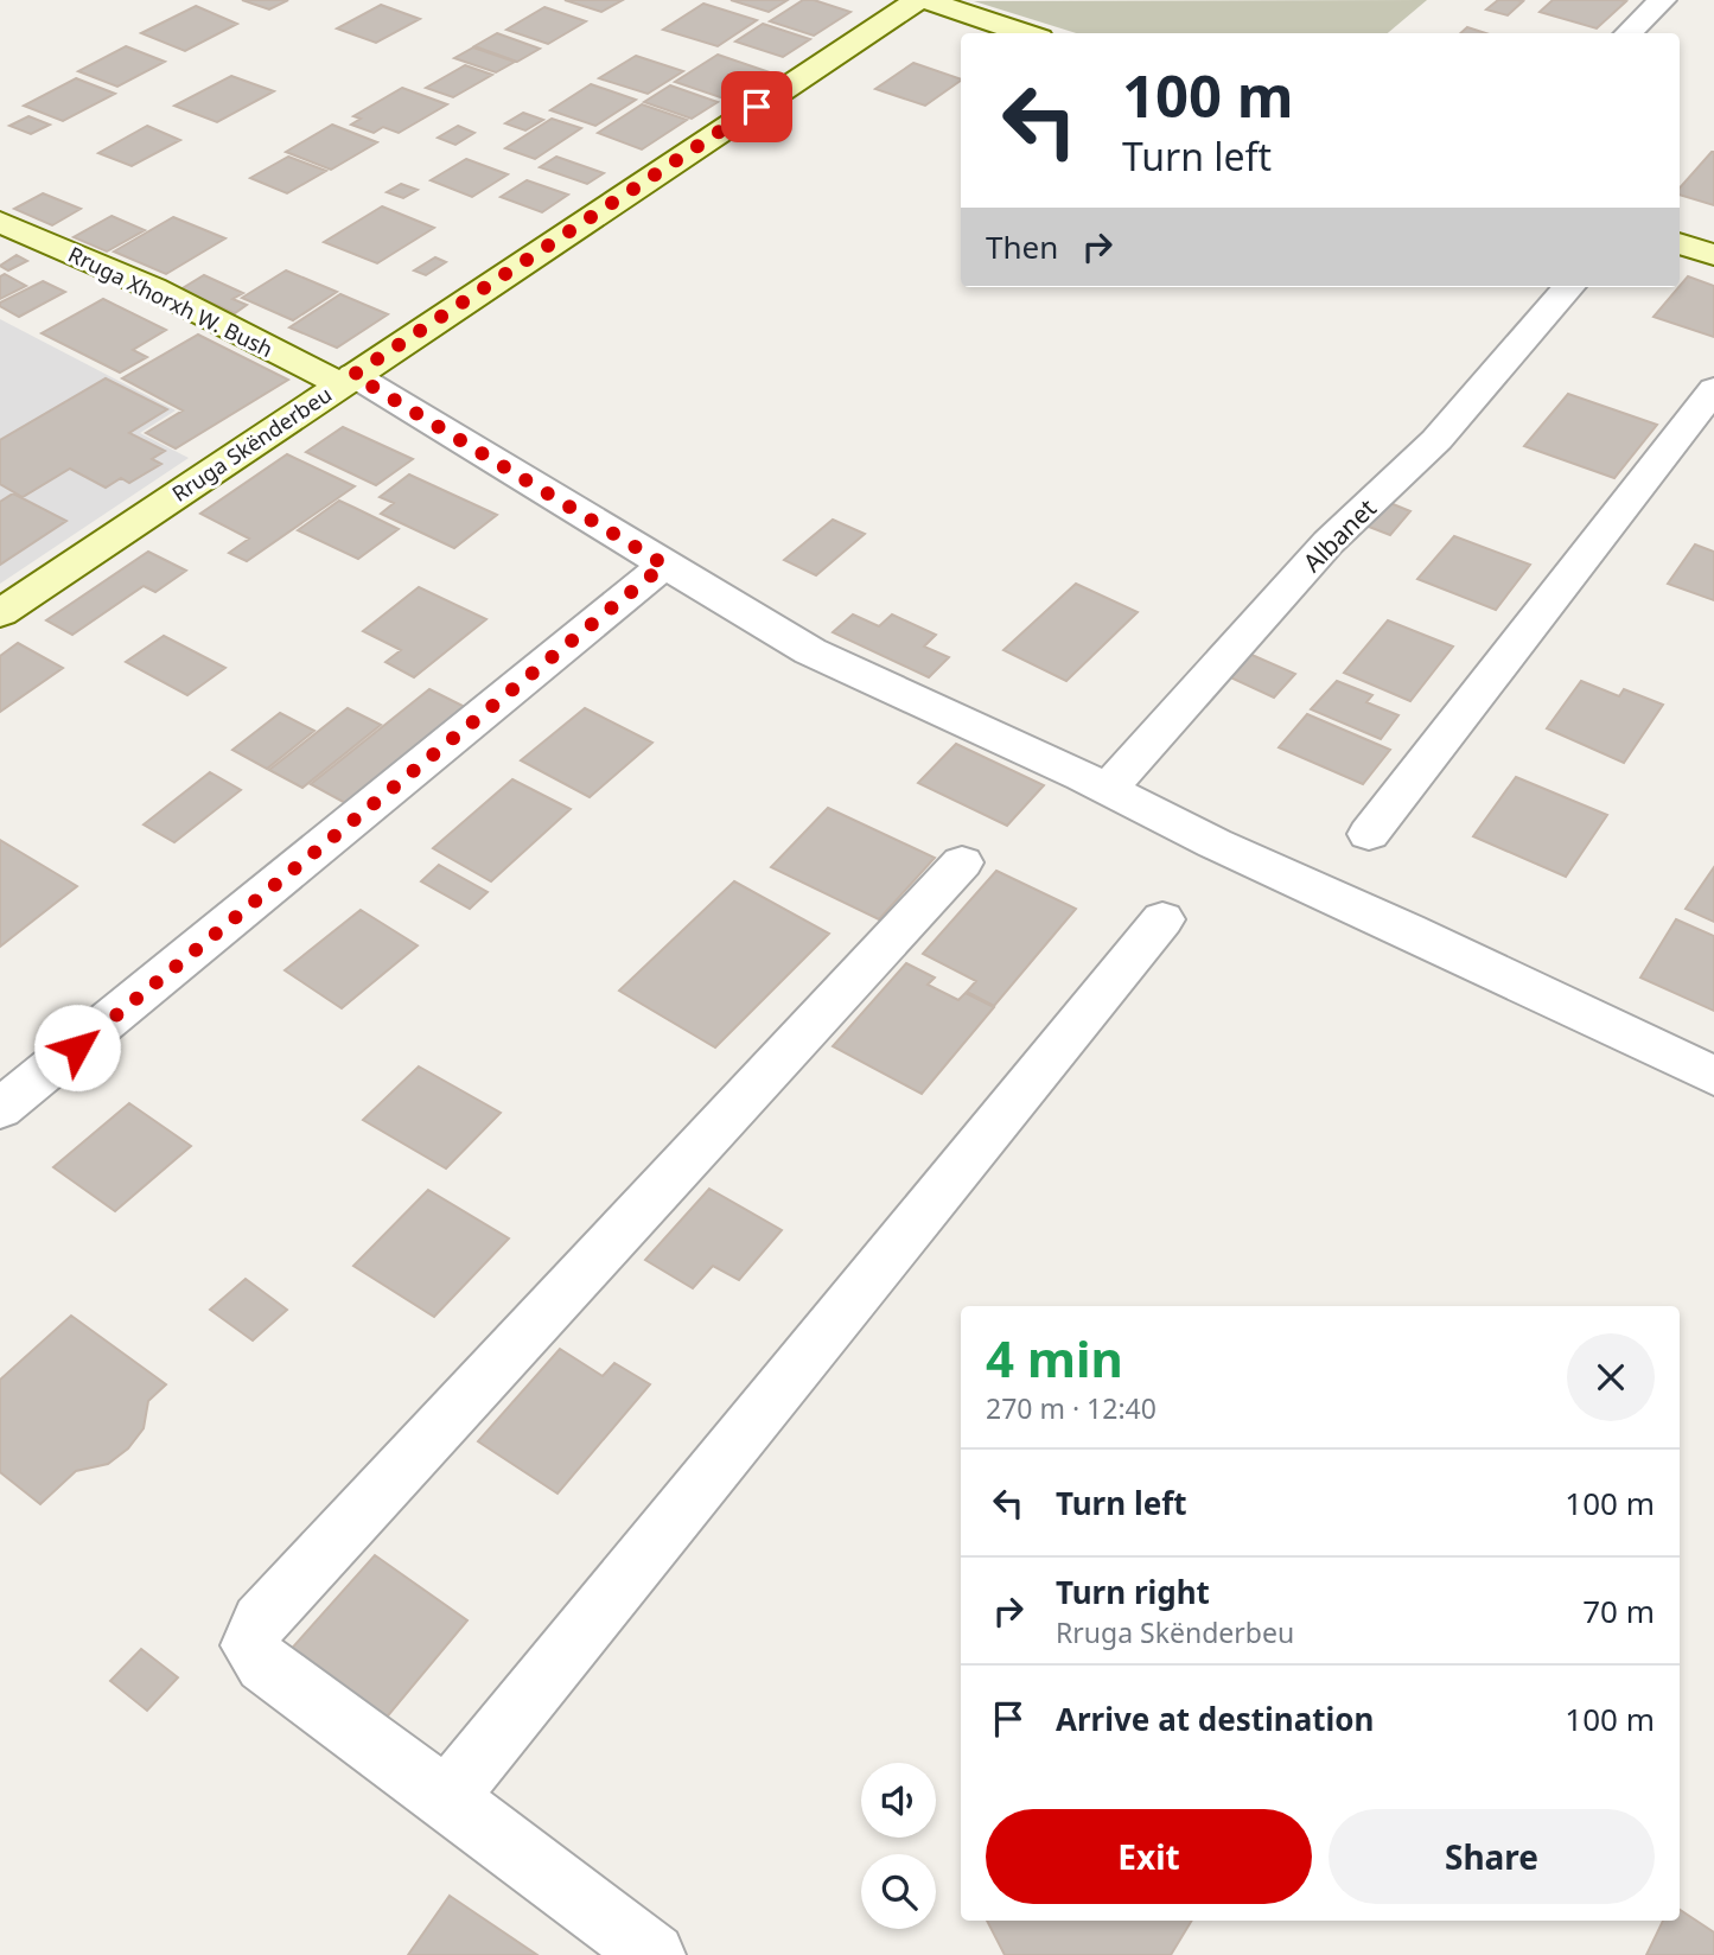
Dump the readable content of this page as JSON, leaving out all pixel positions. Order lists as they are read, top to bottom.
{
  "streets": {
    "main road": ["Rruga Xhorxh W. Bush", "Rruga Skënderbeu"],
    "street": ["Albanet"]
  },
  "crossings": [
    ["Rruga Xhorxh W. Bush", "Rruga Skënderbeu"]
  ],
  "page": {
    "turn": ["100 m", "Turn left"],
    "then": "Then",
    "heading": ["4 min", "270 m · 12:40"],
    "list": [
      {
        "name": "Turn left",
        "value": "100 m"
      },
      {
        "name": "Turn right",
        "note": "Rruga Skënderbeu",
        "value": "70 m"
      },
      {
        "name": "Arrive at destination",
        "value": "100 m"
      }
    ],
    "buttons": ["Exit", "Share"]
  }
}
